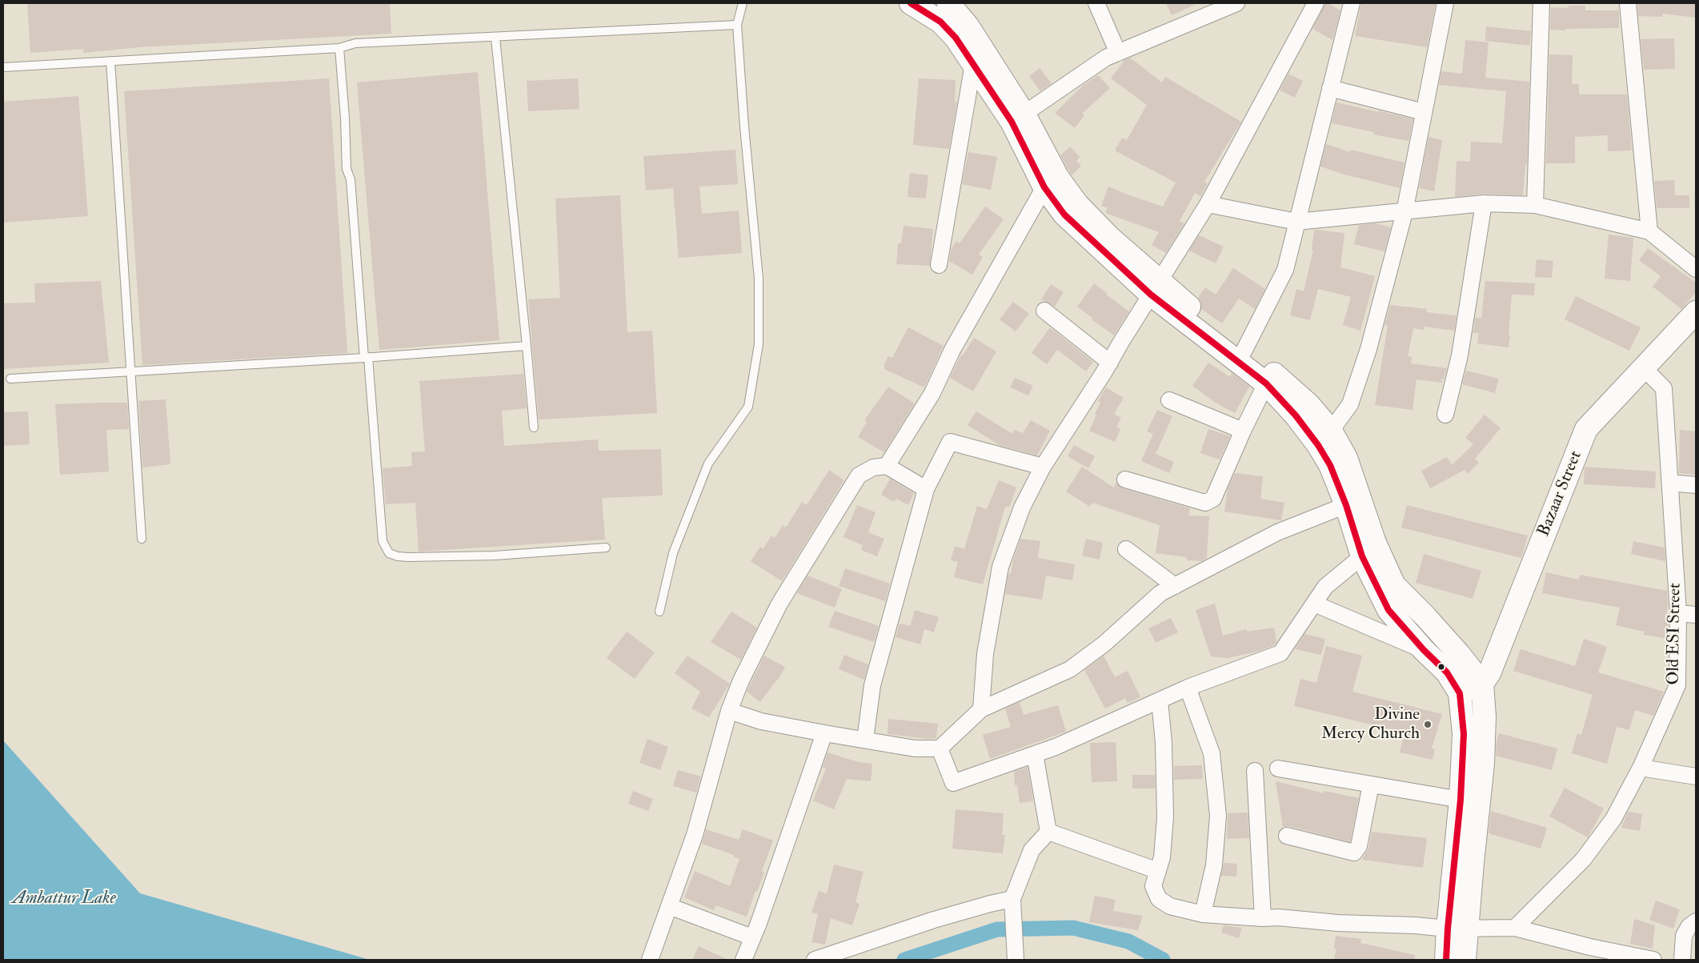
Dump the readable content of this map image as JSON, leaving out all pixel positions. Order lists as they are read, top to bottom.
{
  "streets": {
    "main road": ["Bazaar Street"],
    "street": ["Old ESI Street"]
  },
  "crossings": [
    ["Bazaar Street", "Old ESI Street"]
  ],
  "water": ["Ambattur Lake"],
  "places": ["Divine Mercy Church"]
}
